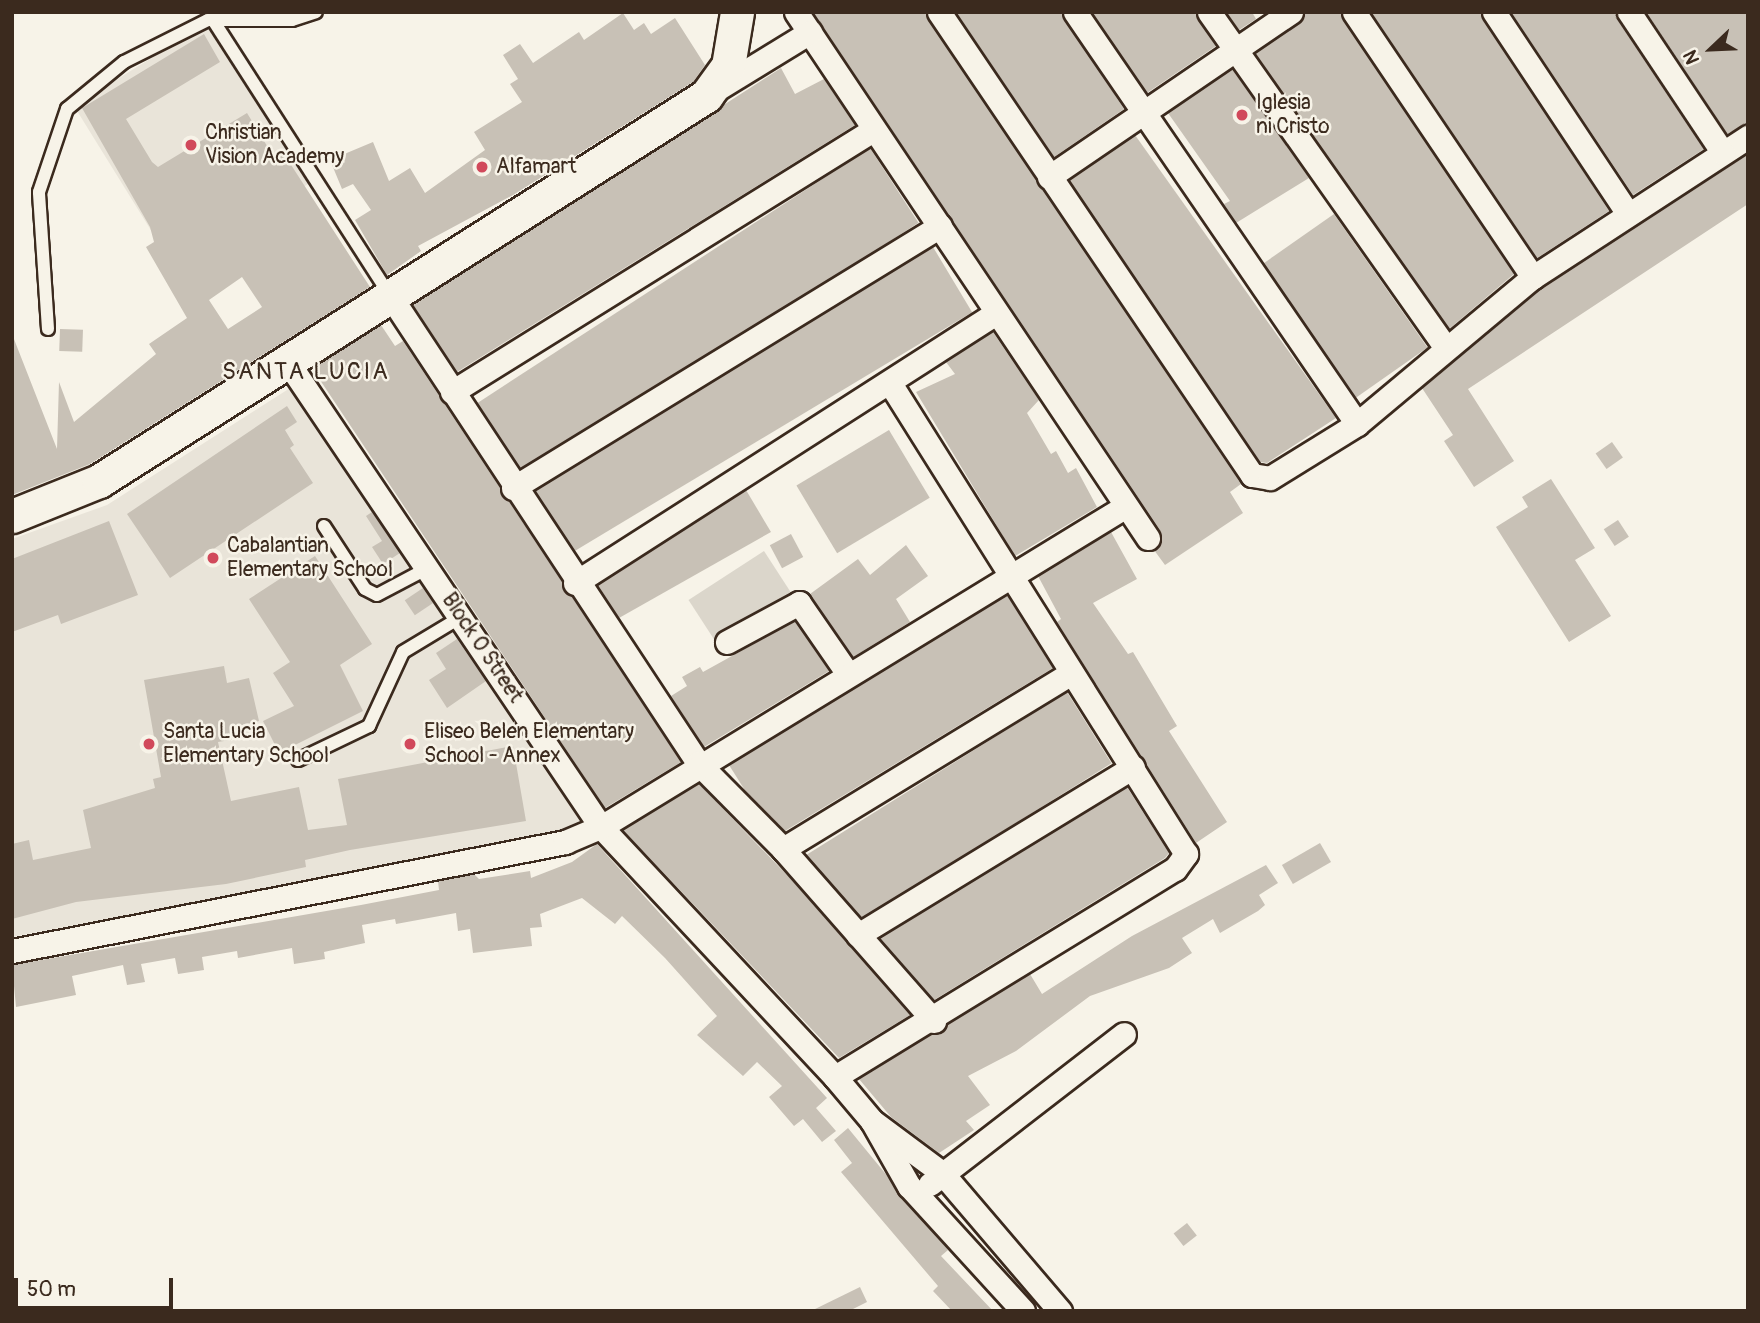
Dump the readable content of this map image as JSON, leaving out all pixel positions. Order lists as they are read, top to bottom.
{
  "streets": {
    "street": ["Block O Street"]
  },
  "districts": ["SANTA LUCIA"],
  "places": [
    "Iglesia ni Cristo",
    "Christian Vision Academy",
    "Alfamart",
    "Cabalantian Elementary School",
    "Santa Lucia Elementary School",
    "Eliseo Belen Elementary School - Annex"
  ],
  "scale_bar": "50 m",
  "north": "bottom left"
}
